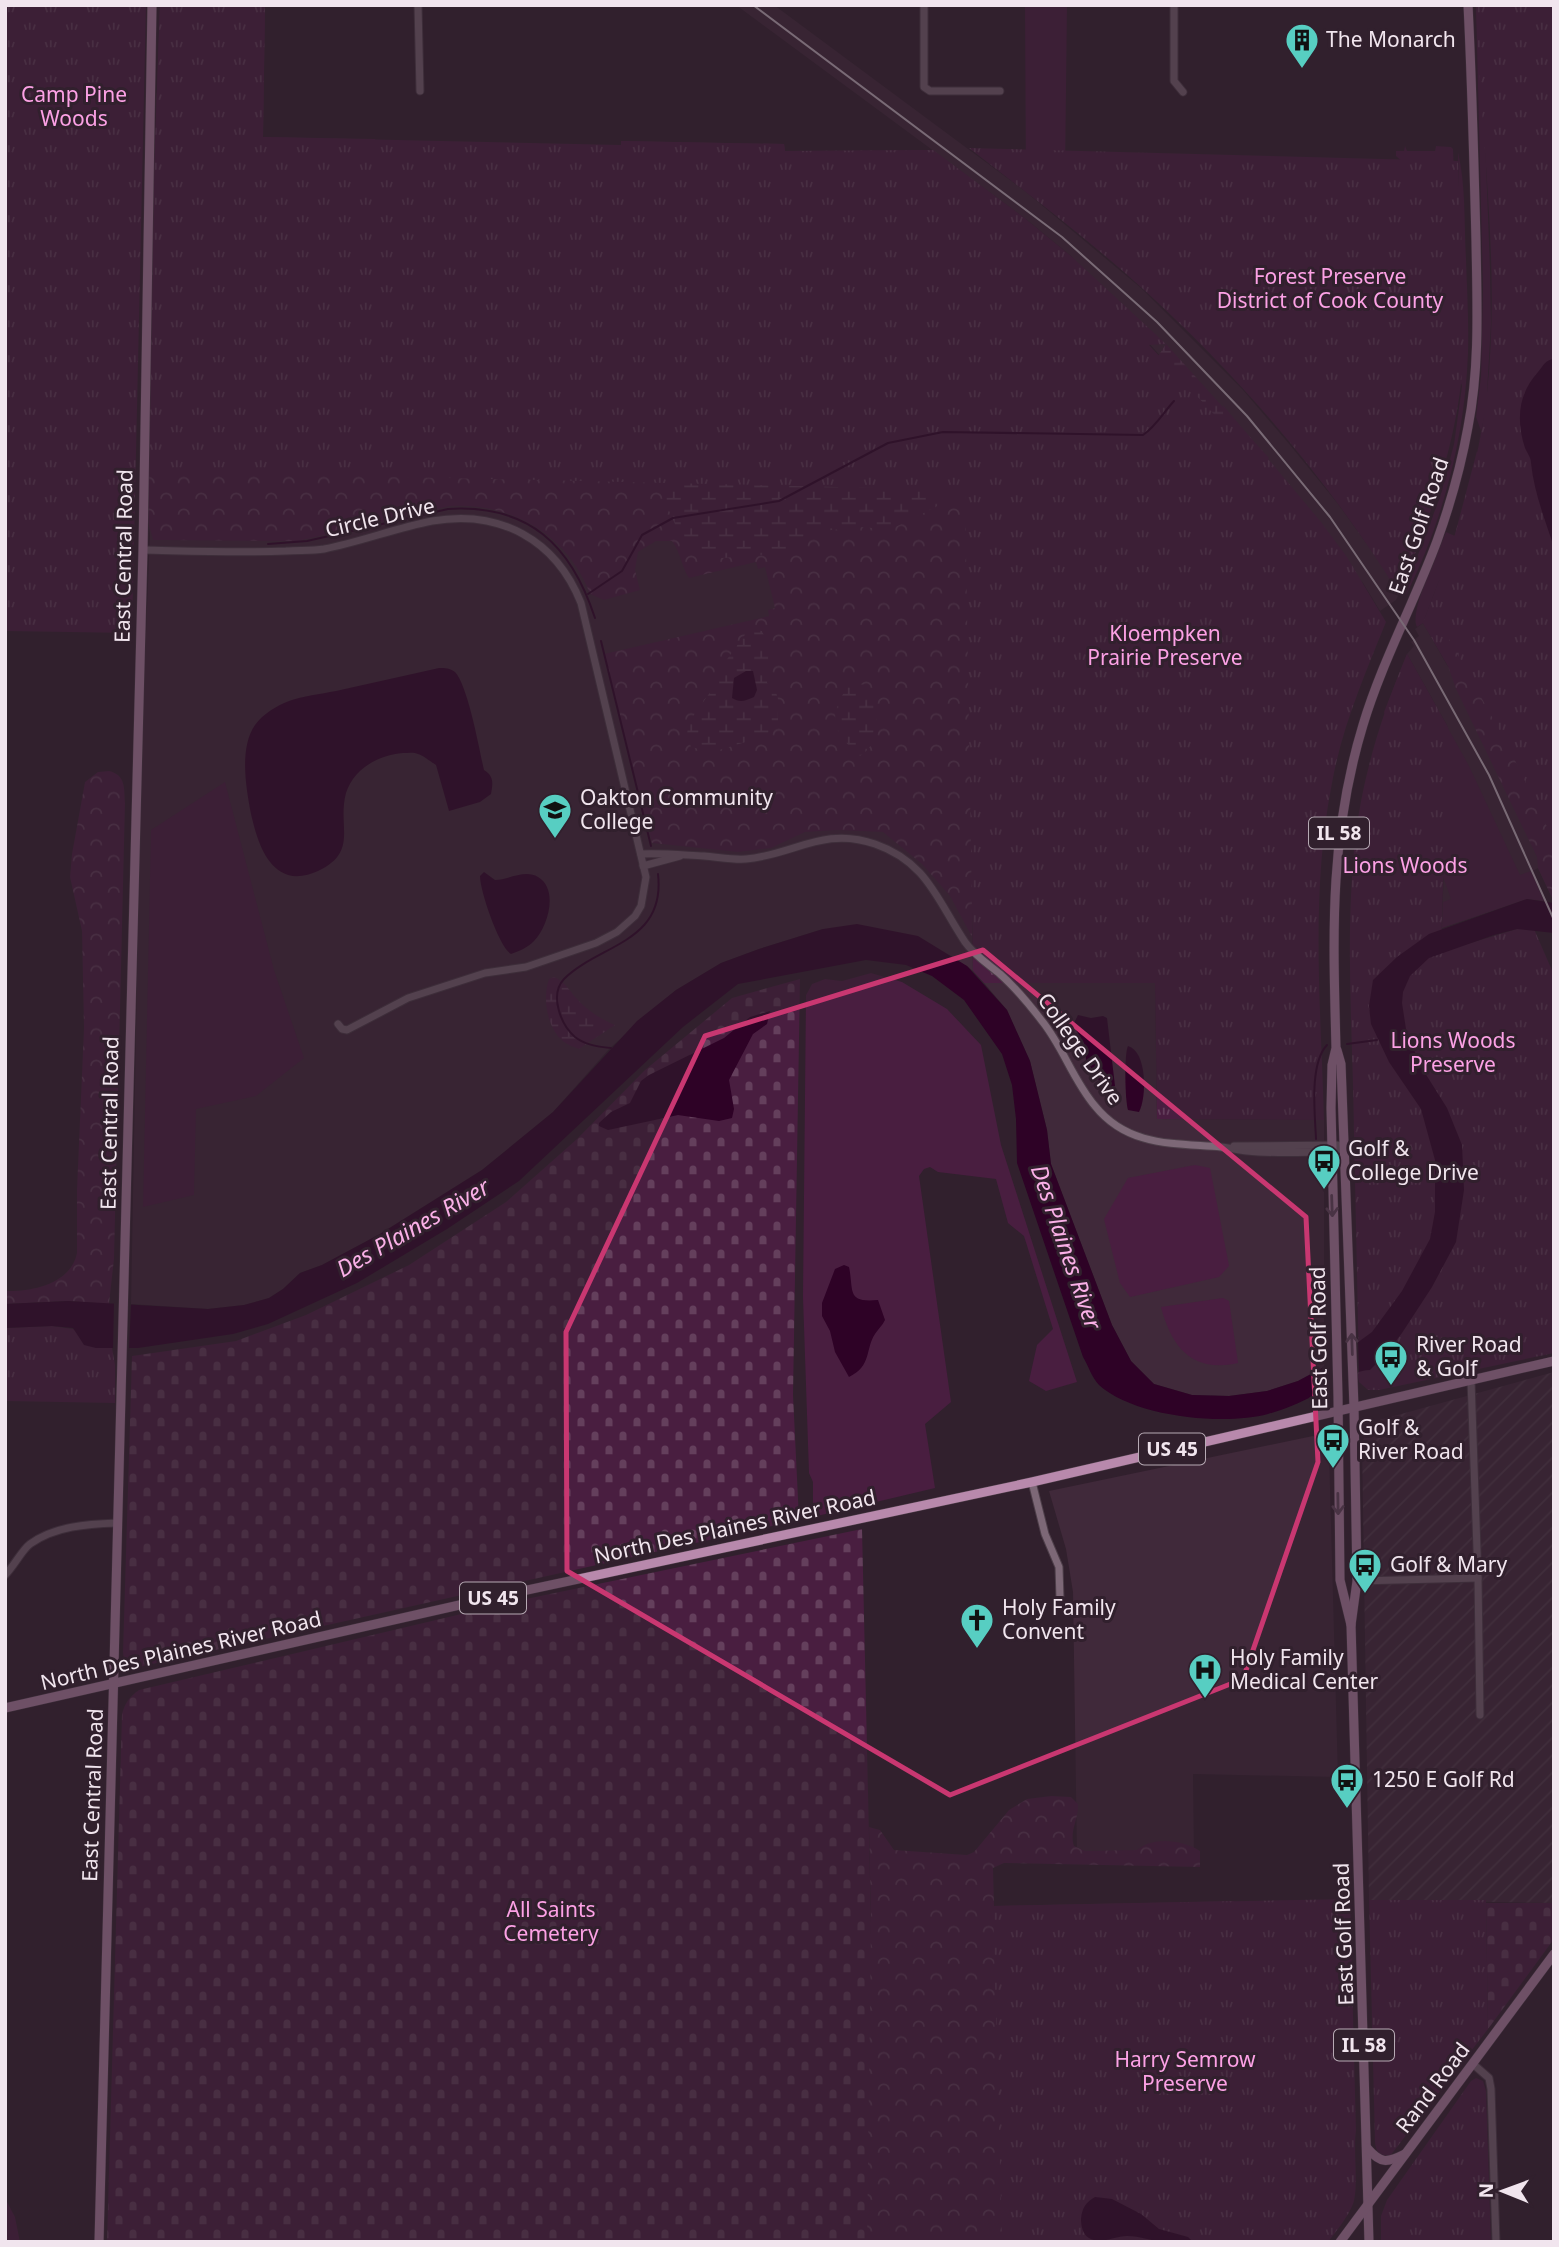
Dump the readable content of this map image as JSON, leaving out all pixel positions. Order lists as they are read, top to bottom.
{
  "streets": {
    "main road": [
      "East Golf Road",
      "East Central Road",
      "IL 58",
      "US 45",
      "North Des Plaines River Road",
      "Rand Road"
    ],
    "street": ["Circle Drive", "College Drive"]
  },
  "crossings": [
    ["Circle Drive", "East Central Road"],
    ["Circle Drive", "College Drive"],
    ["East Golf Road", "College Drive"],
    ["East Golf Road", "North Des Plaines River Road"],
    ["East Golf Road", "Rand Road"],
    ["East Central Road", "North Des Plaines River Road"],
    ["US 45", "North Des Plaines River Road"]
  ],
  "water": ["Des Plaines River"],
  "parks": [
    "Camp Pine Woods",
    "Forest Preserve District of Cook County",
    "Kloempken Prairie Preserve",
    "Lions Woods",
    "Lions Woods Preserve",
    "All Saints Cemetery",
    "Harry Semrow Preserve"
  ],
  "places": {
    "building": ["The Monarch"],
    "school or university": ["Oakton Community College"],
    "bus stop": [
      "Golf & College Drive",
      "River Road & Golf",
      "Golf & River Road",
      "Golf & Mary",
      "1250 E Golf Rd"
    ],
    "church": ["Holy Family Convent"],
    "hospital": ["Holy Family Medical Center"]
  },
  "north": "left"
}
